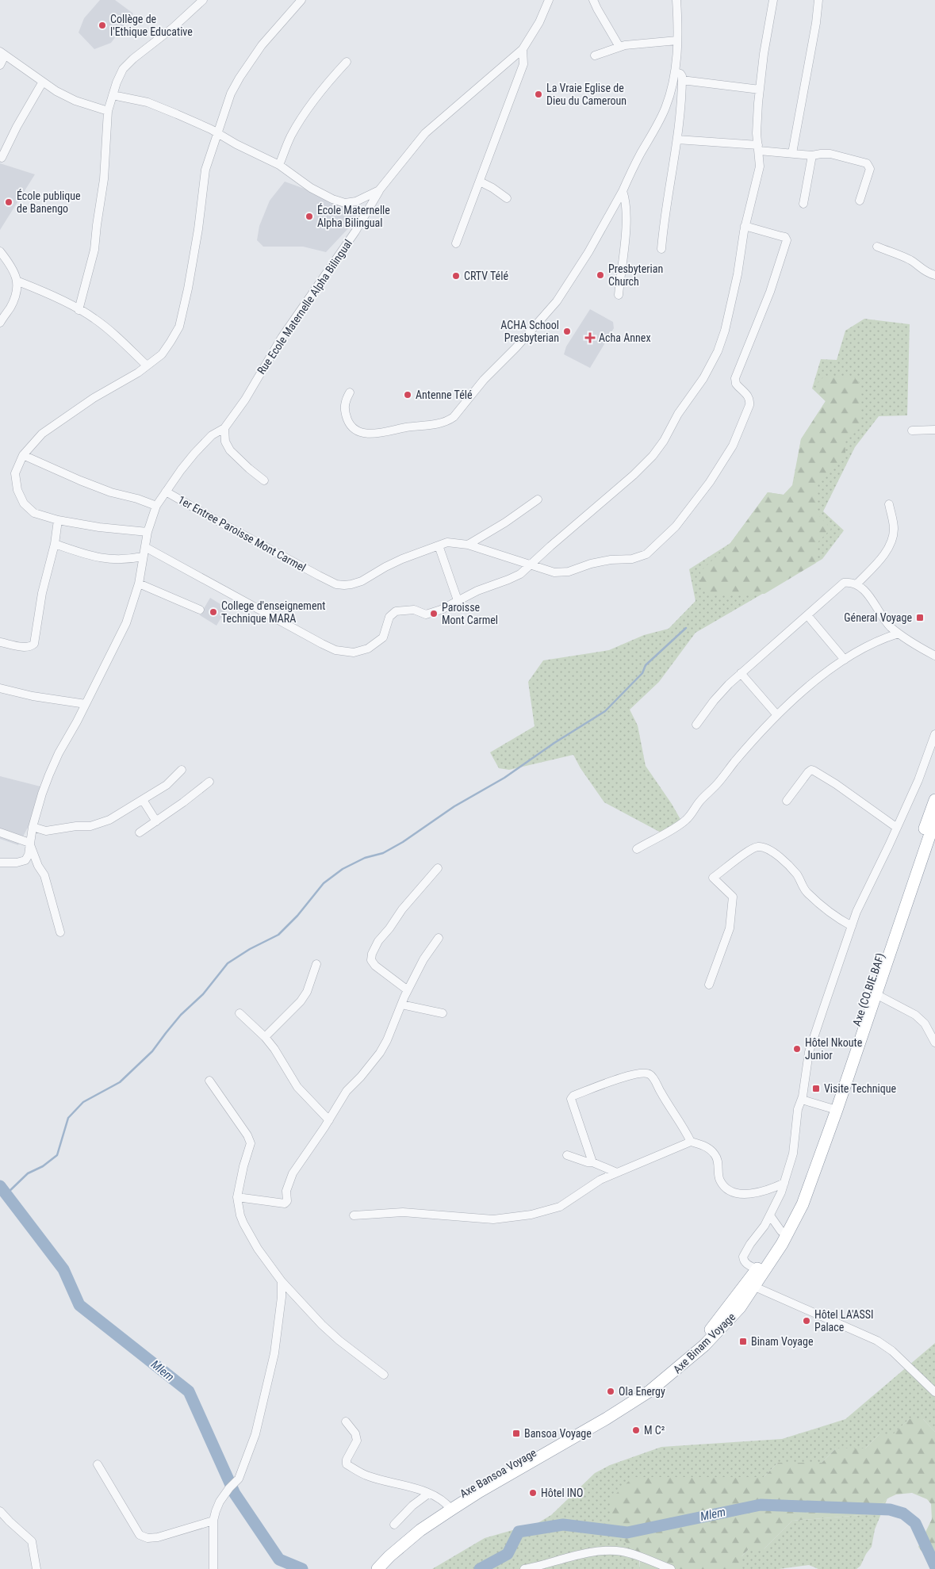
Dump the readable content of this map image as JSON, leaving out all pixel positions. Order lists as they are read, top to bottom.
{
  "streets": {
    "highway": ["Axe (CO.BIE.BAF)", "Axe Binam Voyage", "Axe Bansoa Voyage"],
    "street": ["Rue Ecole Maternelle Alpha Bilingual", "1er Entree Paroisse Mont Carmel"]
  },
  "crossings": [
    ["Axe (CO.BIE.BAF)", "Axe Binam Voyage"],
    ["Axe Binam Voyage", "Axe Bansoa Voyage"]
  ],
  "water": ["Mlem"],
  "places": {
    "other": [
      "Collège de l'Ethique Educative",
      "La Vraie Eglise de Dieu du Cameroun",
      "École publique de Banengo",
      "École Maternelle Alpha Bilingual",
      "Presbyterian Church",
      "CRTV Télé",
      "ACHA School Presbyterian",
      "Antenne Télé",
      "College d'enseignement Technique MARA",
      "Paroisse Mont Carmel",
      "Hôtel Nkoute Junior",
      "Hôtel LA'ASSI Palace",
      "Ola Energy",
      "M C²",
      "Hôtel INO"
    ],
    "health": ["Acha Annex"],
    "transit": [
      "Géneral Voyage",
      "Visite Technique",
      "Binam Voyage",
      "Bansoa Voyage"
    ]
  }
}
